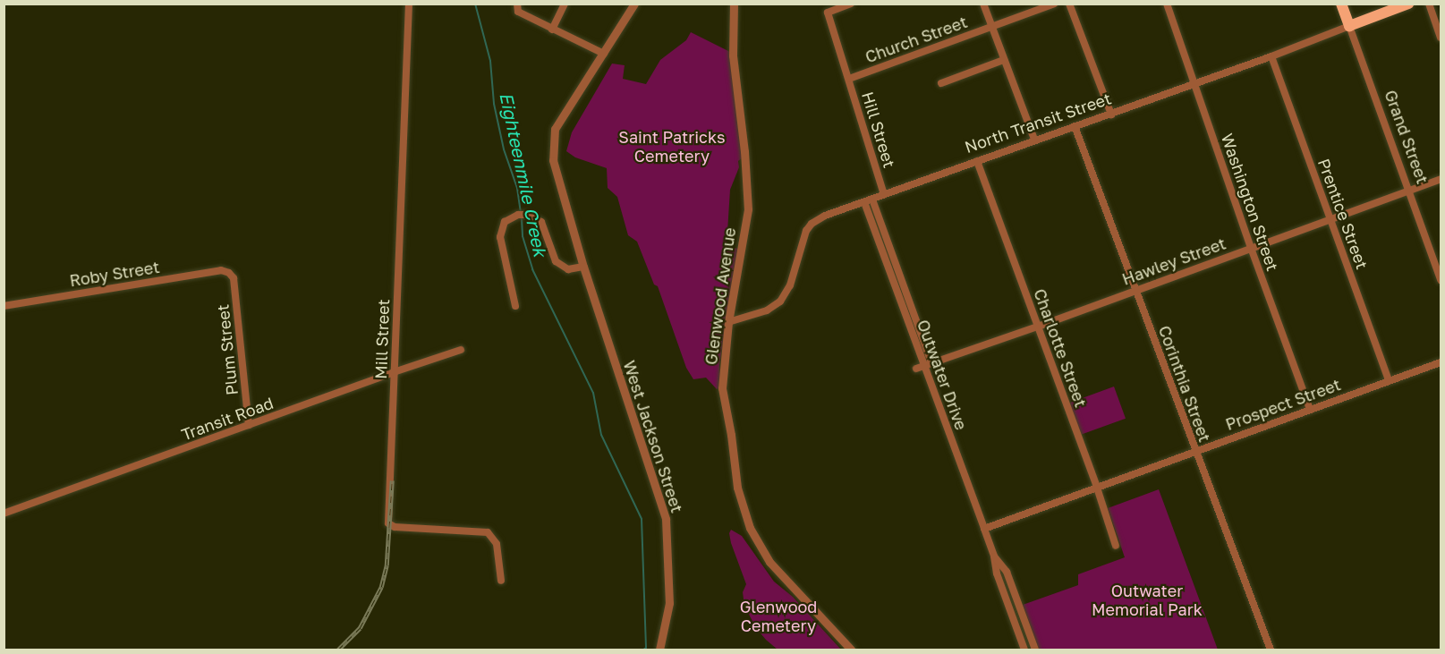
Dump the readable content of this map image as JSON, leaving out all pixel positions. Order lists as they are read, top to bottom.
{
  "streets": {
    "main road": ["North Transit Street", "Grand Street"],
    "street": [
      "Church Street",
      "Hill Street",
      "Washington Street",
      "Prentice Street",
      "Hawley Street",
      "Roby Street",
      "Glenwood Avenue",
      "Mill Street",
      "Charlotte Street",
      "Plum Street",
      "Outwater Drive",
      "Corinthia Street",
      "Prospect Street",
      "Transit Road",
      "West Jackson Street"
    ]
  },
  "crossings": [
    ["Church Street", "Hill Street"],
    ["North Transit Street", "Hill Street"],
    ["North Transit Street", "Grand Street"],
    ["North Transit Street", "Washington Street"],
    ["North Transit Street", "Prentice Street"],
    ["North Transit Street", "Glenwood Avenue"],
    ["North Transit Street", "Charlotte Street"],
    ["North Transit Street", "Outwater Drive"],
    ["North Transit Street", "Corinthia Street"],
    ["Grand Street", "Hawley Street"],
    ["Washington Street", "Hawley Street"],
    ["Washington Street", "Prospect Street"],
    ["Prentice Street", "Hawley Street"],
    ["Prentice Street", "Prospect Street"],
    ["Hawley Street", "Charlotte Street"],
    ["Hawley Street", "Outwater Drive"],
    ["Hawley Street", "Corinthia Street"],
    ["Roby Street", "Plum Street"],
    ["Mill Street", "Transit Road"],
    ["Charlotte Street", "Prospect Street"],
    ["Plum Street", "Transit Road"],
    ["Outwater Drive", "Prospect Street"],
    ["Corinthia Street", "Prospect Street"]
  ],
  "water": ["Eighteenmile Creek"],
  "parks": ["Saint Patricks Cemetery", "Outwater Memorial Park", "Glenwood Cemetery"]
}
